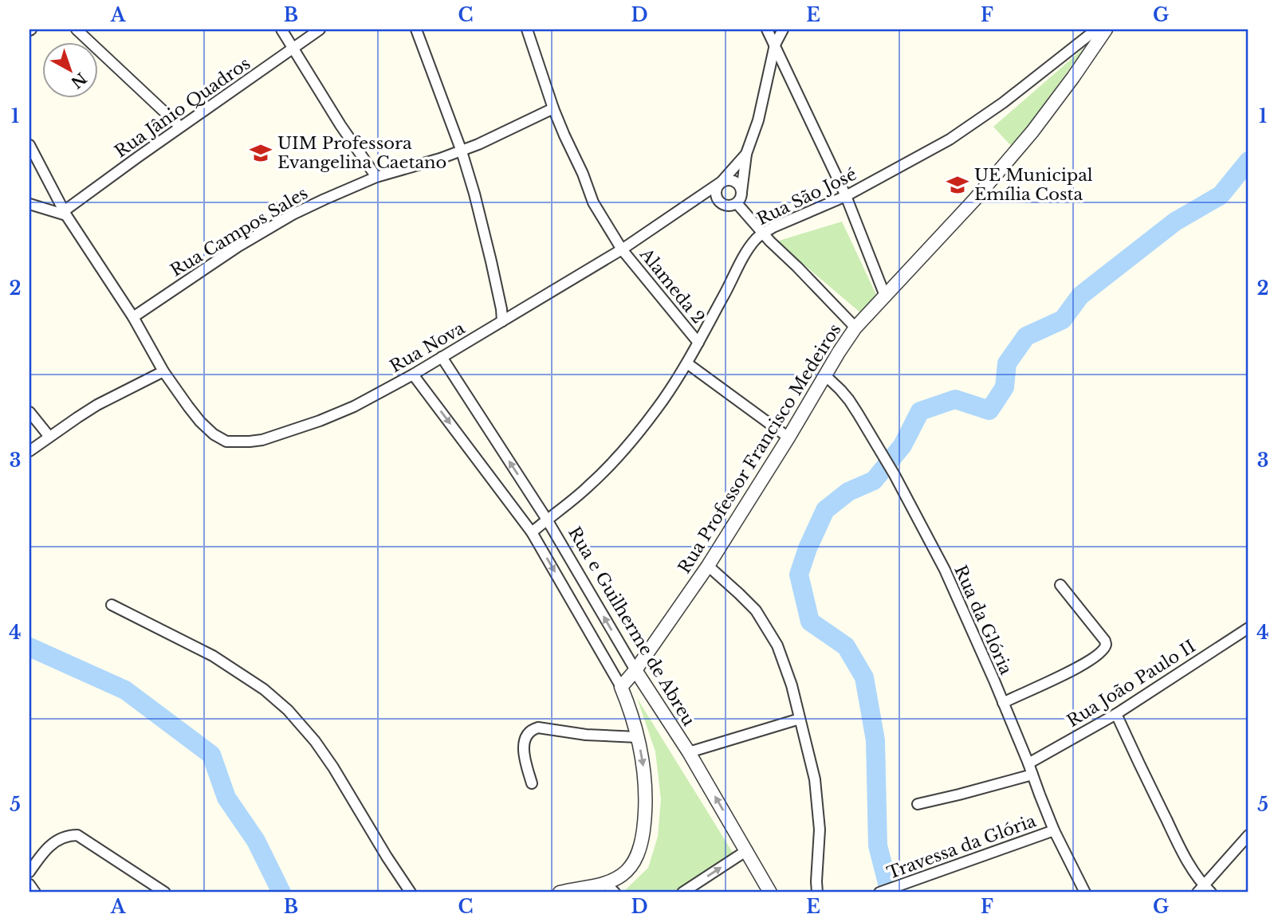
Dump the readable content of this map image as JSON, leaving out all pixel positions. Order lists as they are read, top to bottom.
{
  "streets": {
    "street": [
      "Rua Jânio Quadros",
      "Rua São José",
      "Rua Campos Sales",
      "Alameda 2",
      "Rua Nova",
      "Rua Professor Francisco Medeiros",
      "Rua da Glória",
      "Rua e Guilherme de Abreu",
      "Rua João Paulo II",
      "Travessa da Glória"
    ]
  },
  "crossings": [
    ["Rua Jânio Quadros", "Rua Nova"],
    ["Rua São José", "Alameda 2"],
    ["Rua São José", "Rua e Guilherme de Abreu"],
    ["Rua Campos Sales", "Alameda 2"],
    ["Rua Campos Sales", "Rua Nova"],
    ["Alameda 2", "Rua Nova"],
    ["Rua Nova", "Rua e Guilherme de Abreu"],
    ["Rua Professor Francisco Medeiros", "Rua da Glória"],
    ["Rua Professor Francisco Medeiros", "Rua e Guilherme de Abreu"],
    ["Rua da Glória", "Rua João Paulo II"],
    ["Rua da Glória", "Travessa da Glória"]
  ],
  "places": {
    "school or university": ["UIM Professora Evangelina Caetano", "UE Municipal Emília Costa"]
  },
  "north": "bottom right",
  "grid": {
    "columns": [
      "A",
      "B",
      "C",
      "D",
      "E",
      "F",
      "G"
    ],
    "rows": [
      "1",
      "2",
      "3",
      "4",
      "5"
    ]
  }
}
